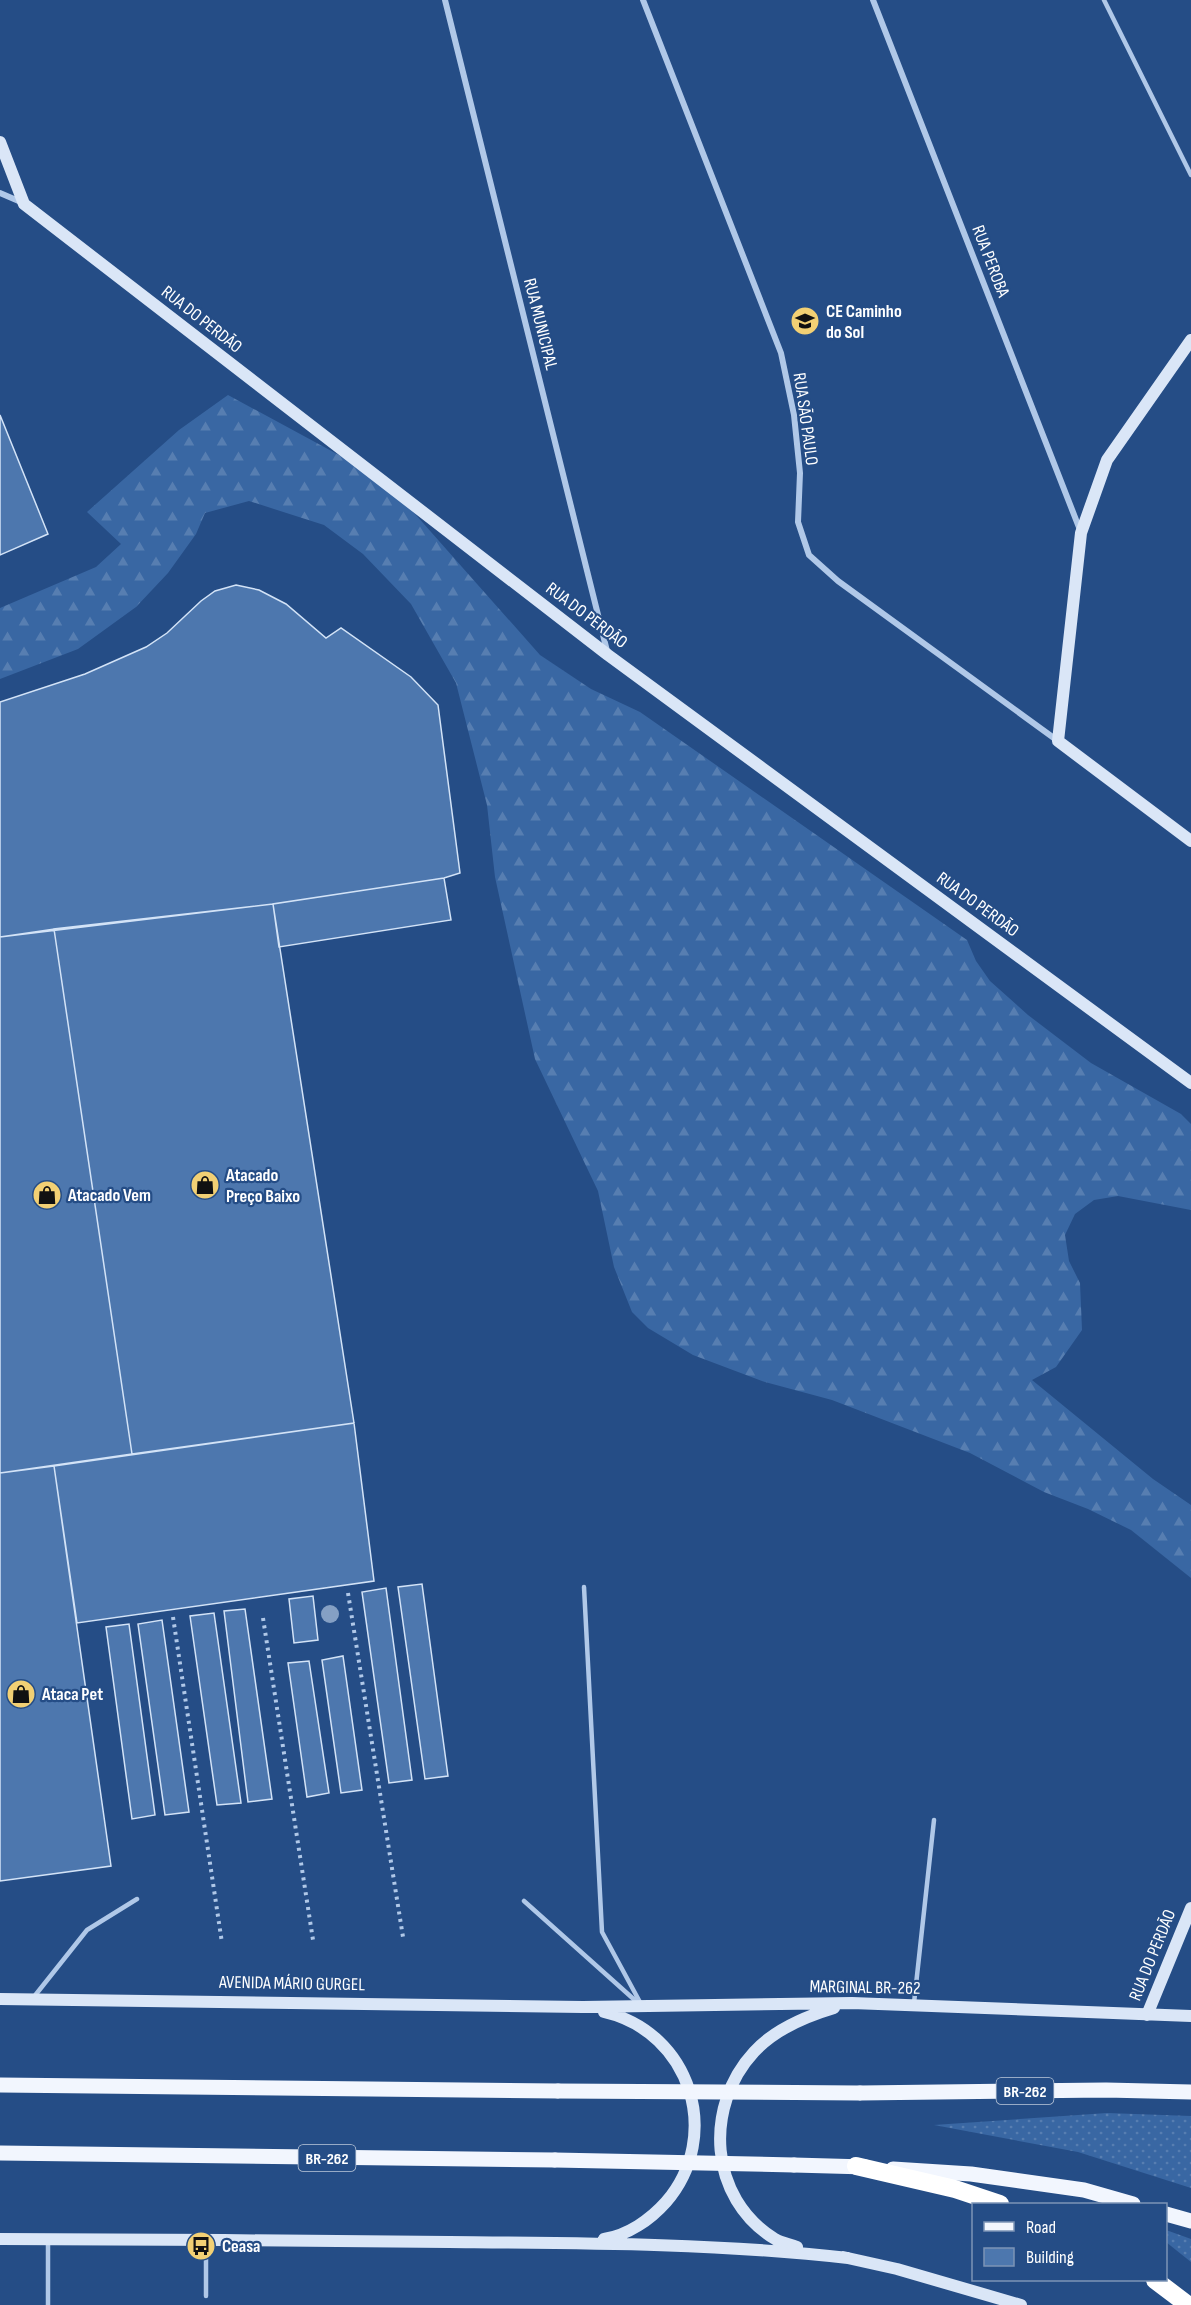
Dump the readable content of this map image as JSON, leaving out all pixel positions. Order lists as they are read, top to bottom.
{
  "streets": {
    "main road": [
      "RUA DO PERDÃO",
      "AVENIDA MÁRIO GURGEL",
      "MARGINAL BR-262",
      "BR-262"
    ],
    "street": ["RUA PEROBA", "RUA MUNICIPAL", "RUA SÃO PAULO"]
  },
  "crossings": [
    ["RUA DO PERDÃO", "RUA MUNICIPAL"],
    ["RUA DO PERDÃO", "MARGINAL BR-262"],
    ["AVENIDA MÁRIO GURGEL", "MARGINAL BR-262"]
  ],
  "places": {
    "school or university": ["CE Caminho do Sol"],
    "shop": ["Atacado Preço Baixo", "Atacado Vem", "Ataca Pet"],
    "bus stop": ["Ceasa"]
  },
  "legend": ["Road", "Building"]
}
